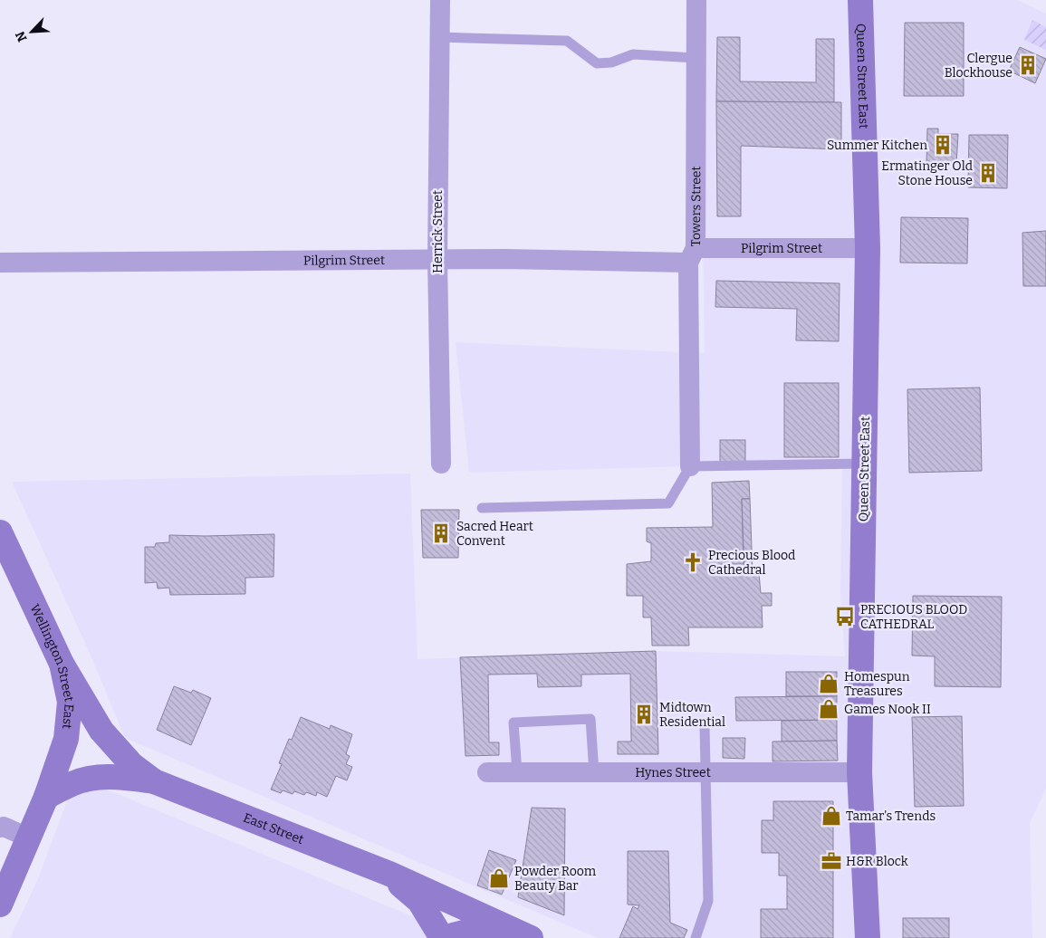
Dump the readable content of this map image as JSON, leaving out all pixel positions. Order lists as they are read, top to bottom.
{
  "streets": {
    "main road": ["Queen Street East", "Wellington Street East", "East Street"],
    "street": [
      "Towers Street",
      "Herrick Street",
      "Pilgrim Street",
      "Hynes Street"
    ]
  },
  "crossings": [
    ["Queen Street East", "Pilgrim Street"],
    ["Queen Street East", "Hynes Street"],
    ["Towers Street", "Pilgrim Street"],
    ["Herrick Street", "Pilgrim Street"],
    ["Wellington Street East", "East Street"]
  ],
  "places": {
    "building": [
      "Clergue Blockhouse",
      "Summer Kitchen",
      "Ermatinger Old Stone House",
      "Sacred Heart Convent",
      "Midtown Residential"
    ],
    "church": ["Precious Blood Cathedral"],
    "bus stop": ["PRECIOUS BLOOD CATHEDRAL"],
    "shop": [
      "Homespun Treasures",
      "Games Nook II",
      "Tamar’s Trends",
      "Powder Room Beauty Bar"
    ],
    "office": ["H&R Block"]
  },
  "north": "bottom left"
}
